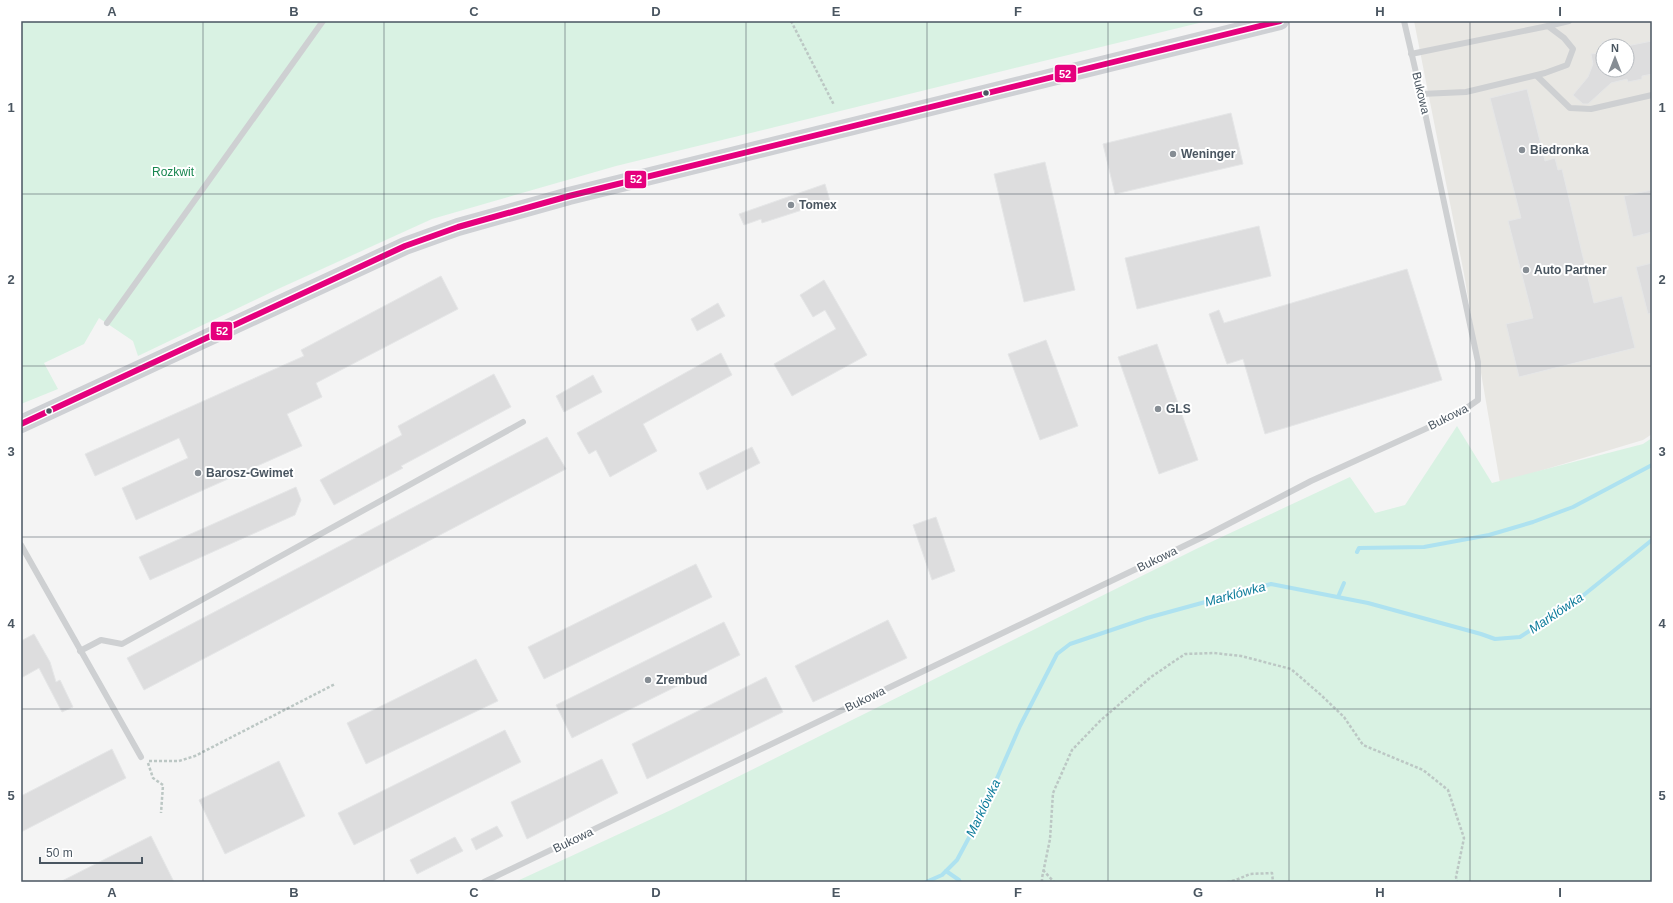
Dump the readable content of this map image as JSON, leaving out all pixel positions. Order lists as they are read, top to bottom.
{
  "streets": {
    "lane": ["Bukowa"]
  },
  "water": ["Marklówka"],
  "parks": ["Rozkwit"],
  "places": [
    "Biedronka",
    "Weninger",
    "Tomex",
    "Auto Partner",
    "GLS",
    "Barosz-Gwimet",
    "Zrembud"
  ],
  "lines": ["transit line 52"],
  "scale_bar": "50 m",
  "north": "top",
  "grid": {
    "columns": [
      "A",
      "B",
      "C",
      "D",
      "E",
      "F",
      "G",
      "H",
      "I"
    ],
    "rows": [
      "1",
      "2",
      "3",
      "4",
      "5"
    ]
  }
}
